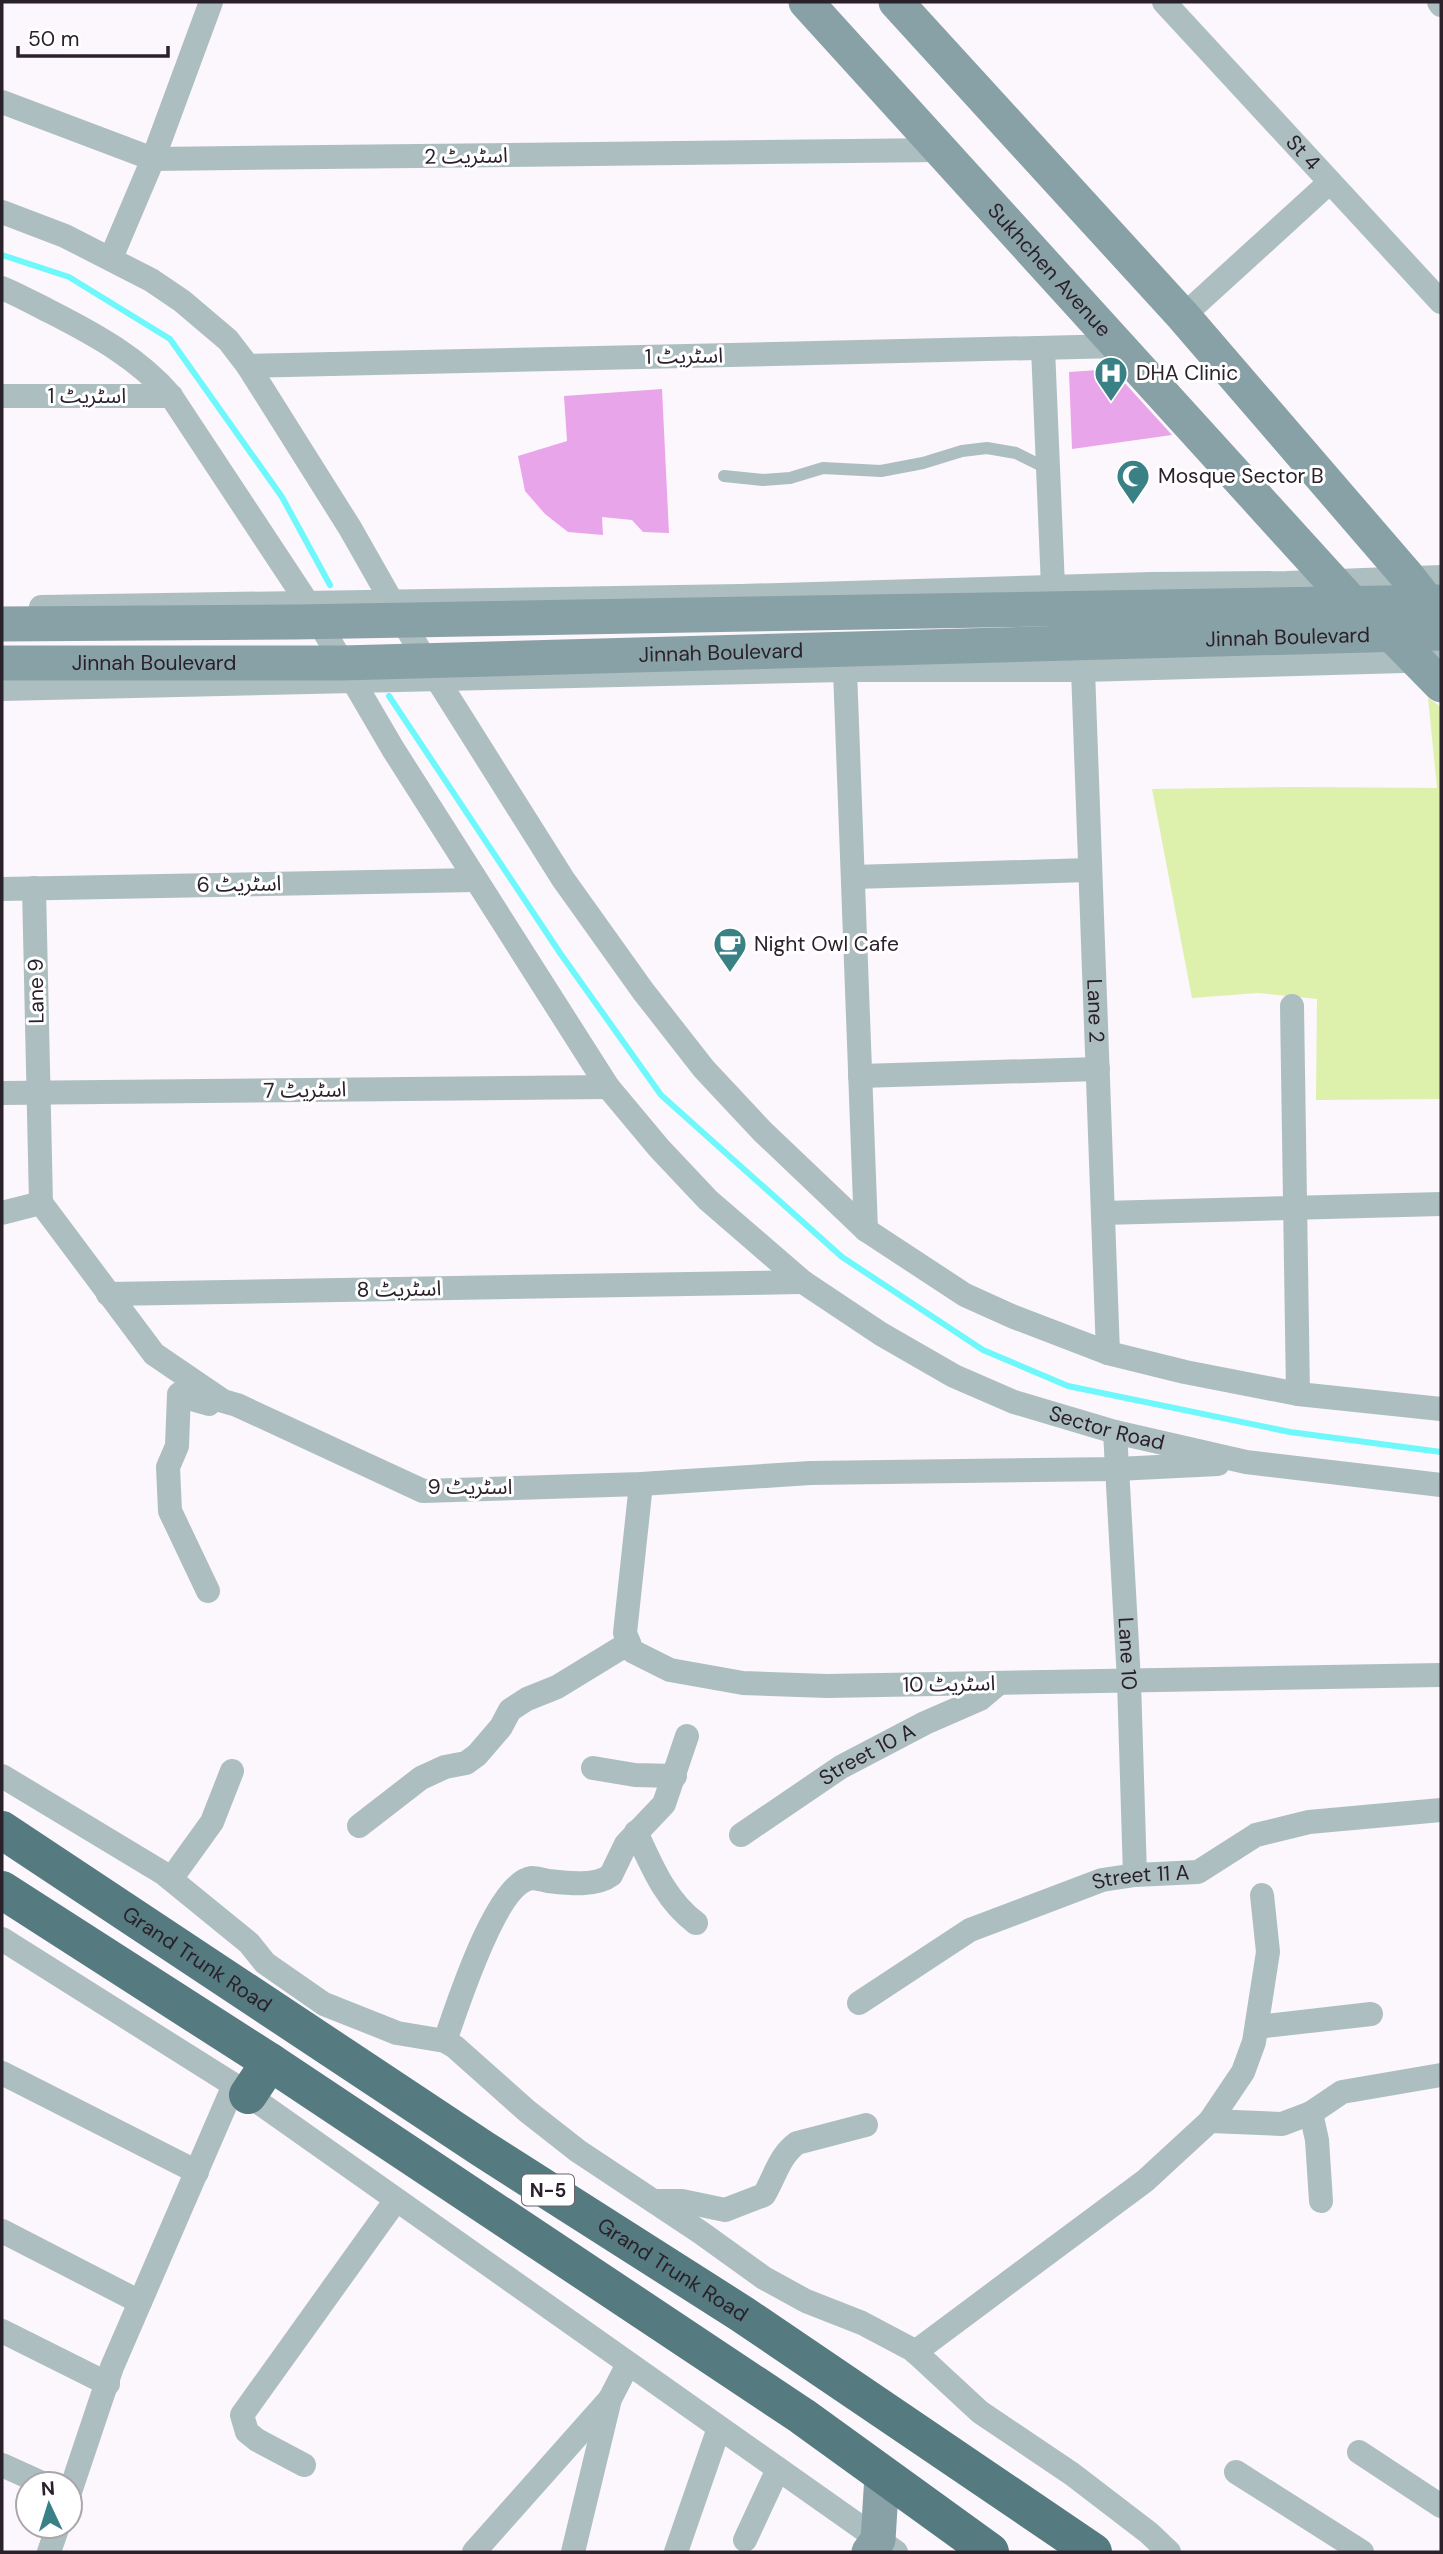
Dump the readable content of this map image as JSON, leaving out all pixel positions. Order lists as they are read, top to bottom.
{
  "streets": {
    "highway": ["Grand Trunk Road", "N-5"],
    "street": [
      "St 4",
      "اسٹریٹ 2",
      "Sukhchen Avenue",
      "اسٹریٹ 1",
      "Jinnah Boulevard",
      "اسٹریٹ 6",
      "Lane 9",
      "Lane 2",
      "اسٹریٹ 7",
      "اسٹریٹ 8",
      "Sector Road",
      "اسٹریٹ 9",
      "Lane 10",
      "اسٹریٹ 10",
      "Street 10 A",
      "Street 11 A"
    ]
  },
  "crossings": [
    ["اسٹریٹ 2", "Sukhchen Avenue"],
    ["Sukhchen Avenue", "اسٹریٹ 1"],
    ["Sukhchen Avenue", "Jinnah Boulevard"],
    ["اسٹریٹ 1", "Sector Road"],
    ["Jinnah Boulevard", "Sector Road"],
    ["اسٹریٹ 6", "Lane 9"],
    ["اسٹریٹ 6", "Sector Road"],
    ["Lane 9", "اسٹریٹ 7"],
    ["اسٹریٹ 7", "Sector Road"],
    ["اسٹریٹ 8", "Sector Road"],
    ["اسٹریٹ 8", "اسٹریٹ 9"],
    ["Sector Road", "اسٹریٹ 9"],
    ["Sector Road", "Lane 10"],
    ["اسٹریٹ 9", "Lane 10"],
    ["Lane 10", "اسٹریٹ 10"],
    ["Lane 10", "Street 11 A"],
    ["اسٹریٹ 10", "Street 10 A"]
  ],
  "places": {
    "hospital": ["DHA Clinic"],
    "mosque": ["Mosque Sector B"],
    "cafe": ["Night Owl Cafe"]
  },
  "scale_bar": "50 m",
  "north": "top"
}
